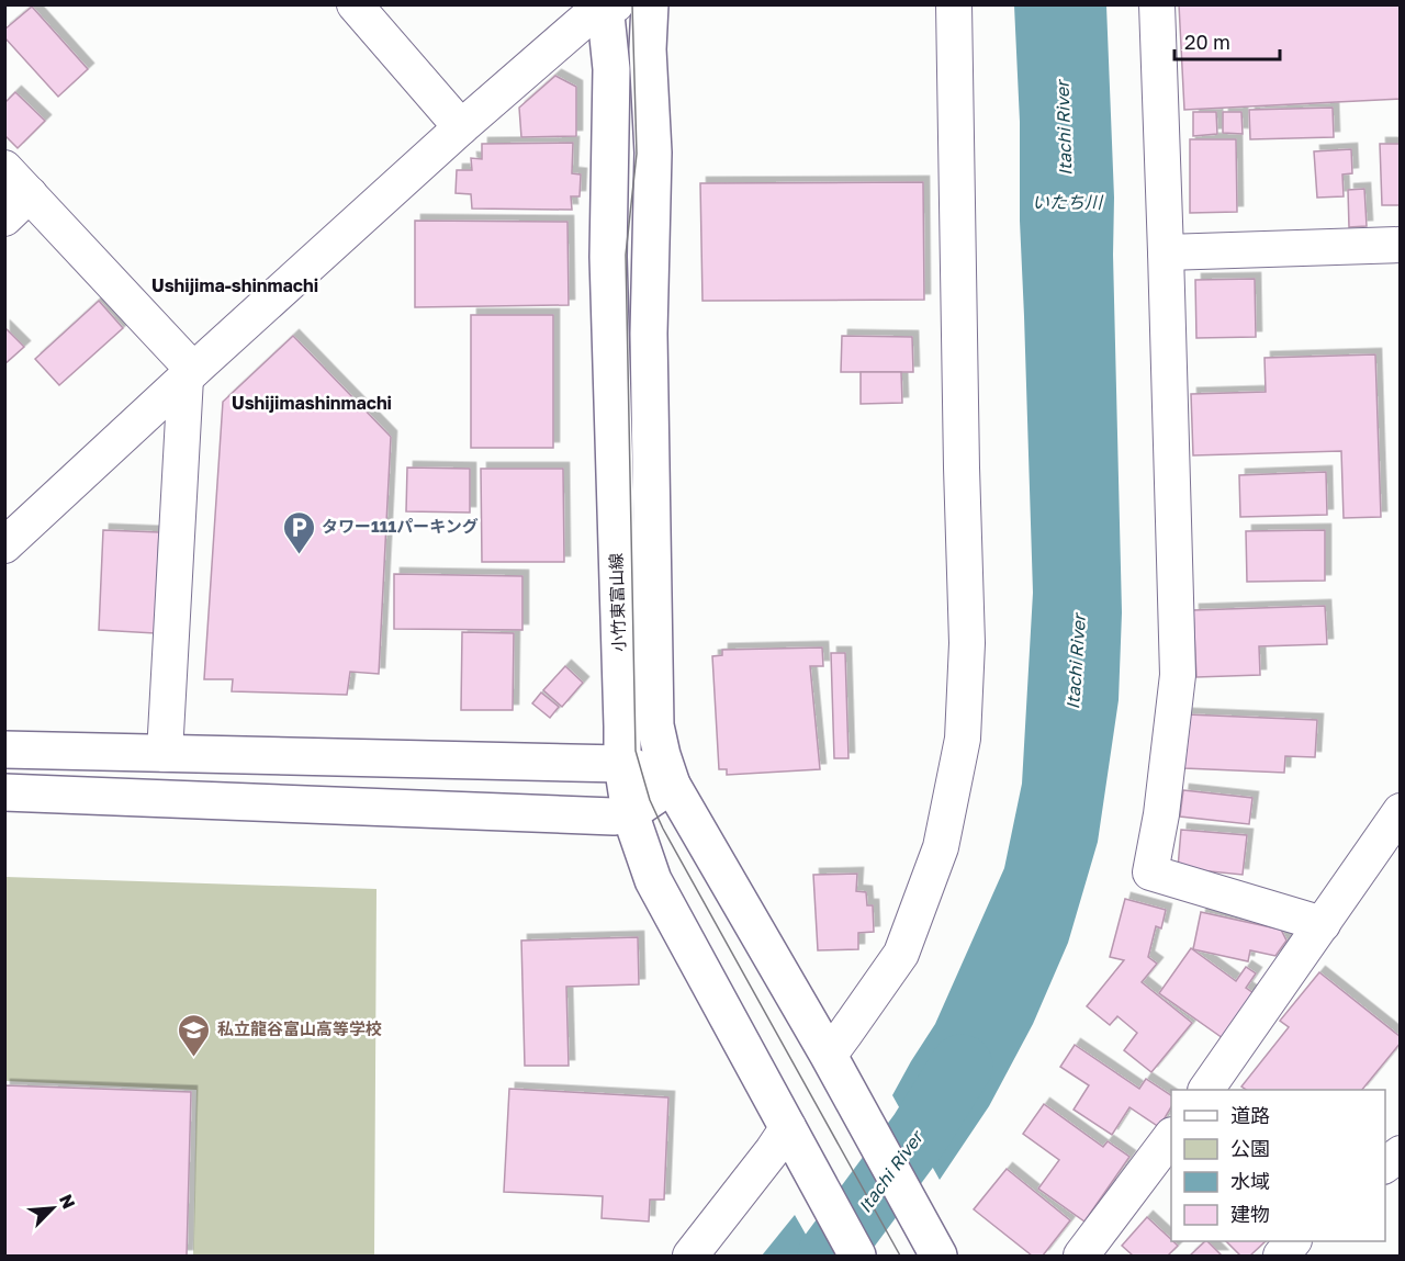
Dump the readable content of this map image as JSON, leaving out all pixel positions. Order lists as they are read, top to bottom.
{
  "streets": {
    "street": ["小竹東富山線"]
  },
  "districts": ["Ushijima-shinmachi", "Ushijimashinmachi"],
  "water": ["Itachi River", "いたち川"],
  "places": {
    "parking": ["タワー111パーキング"],
    "school or university": ["私立龍谷富山高等学校"]
  },
  "legend": [
    "道路",
    "公園",
    "水域",
    "建物"
  ],
  "scale_bar": "20 m",
  "north": "top right"
}
